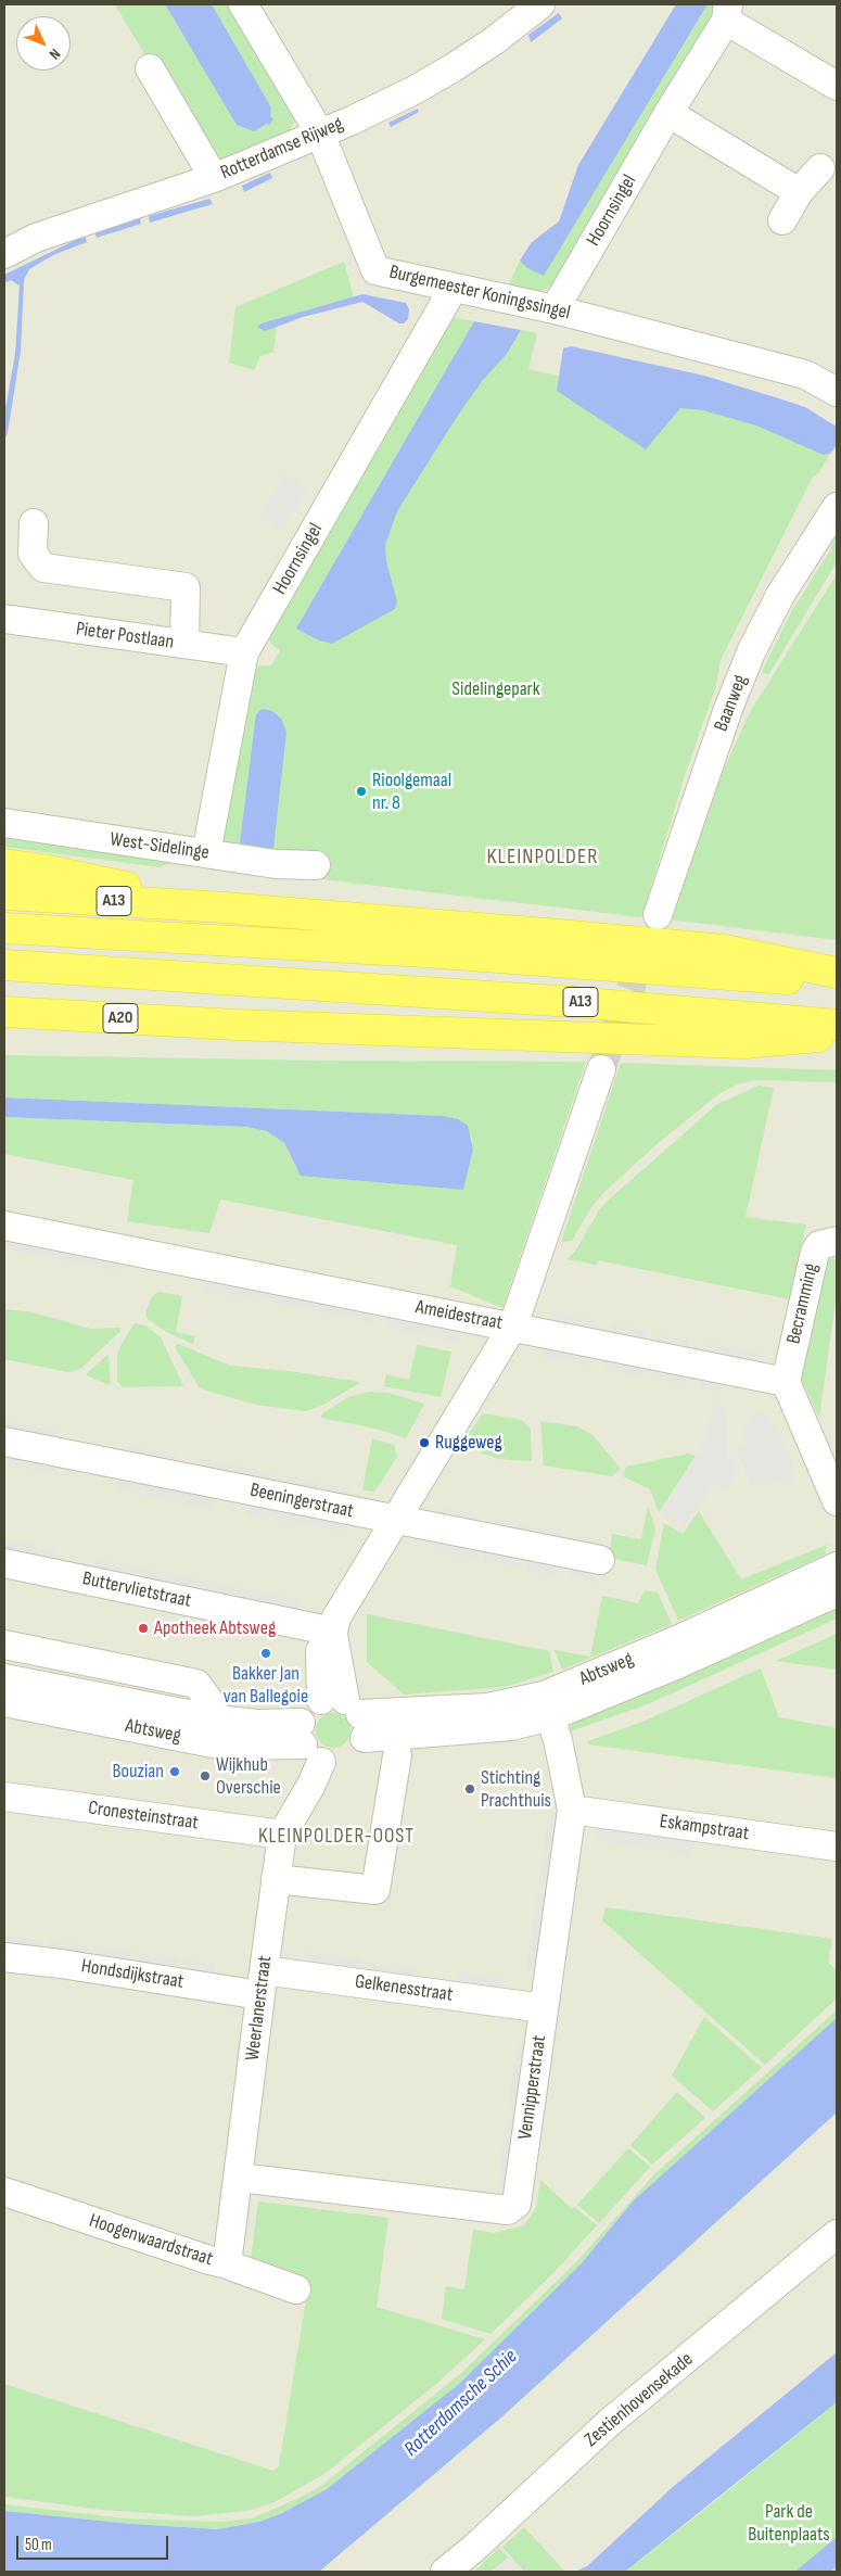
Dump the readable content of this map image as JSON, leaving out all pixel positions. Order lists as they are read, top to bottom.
{
  "streets": {
    "highway": ["A13", "A20"],
    "street": [
      "Rotterdamse Rijweg",
      "Hoornsingel",
      "Burgemeester Koningssingel",
      "Pieter Postlaan",
      "Baanweg",
      "West-Sidelinge",
      "Becramming",
      "Ameidestraat",
      "Beeningerstraat",
      "Buttervlietstraat",
      "Abtsweg",
      "Cronesteinstraat",
      "Eskampstraat",
      "Hondsdijkstraat",
      "Gelkenesstraat",
      "Weerlanerstraat",
      "Vennipperstraat",
      "Hoogenwaardstraat",
      "Zestienhovensekade"
    ]
  },
  "crossings": [
    ["Rotterdamse Rijweg", "Burgemeester Koningssingel"],
    ["Hoornsingel", "Burgemeester Koningssingel"],
    ["Hoornsingel", "Pieter Postlaan"],
    ["Hoornsingel", "West-Sidelinge"],
    ["A13", "A20"],
    ["Becramming", "Ameidestraat"],
    ["Abtsweg", "Weerlanerstraat"],
    ["Abtsweg", "Vennipperstraat"],
    ["Cronesteinstraat", "Weerlanerstraat"],
    ["Eskampstraat", "Vennipperstraat"],
    ["Hondsdijkstraat", "Gelkenesstraat"],
    ["Hondsdijkstraat", "Weerlanerstraat"],
    ["Gelkenesstraat", "Weerlanerstraat"],
    ["Gelkenesstraat", "Vennipperstraat"],
    ["Weerlanerstraat", "Vennipperstraat"],
    ["Weerlanerstraat", "Hoogenwaardstraat"]
  ],
  "districts": ["KLEINPOLDER", "KLEINPOLDER-OOST"],
  "water": ["Rotterdamsche Schie"],
  "parks": ["Sidelingepark", "Park de Buitenplaats"],
  "places": [
    "Rioolgemaal nr. 8",
    "Ruggeweg",
    "Apotheek Abtsweg",
    "Bakker Jan van Ballegoie",
    "Bouzian",
    "Wijkhub Overschie",
    "Stichting Prachthuis"
  ],
  "scale_bar": "50 m",
  "north": "bottom right"
}
